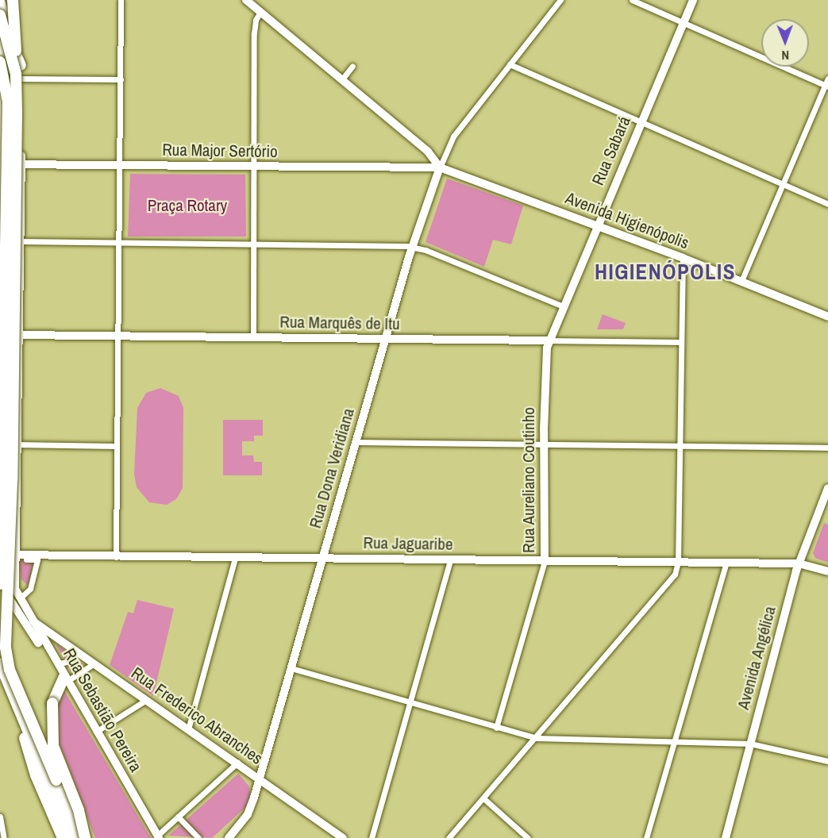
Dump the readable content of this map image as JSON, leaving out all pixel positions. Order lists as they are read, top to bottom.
{
  "streets": {
    "street": [
      "Rua Major Sertório",
      "Rua Sabará",
      "Avenida Higienópolis",
      "Rua Marquês de Itu",
      "Rua Dona Veridiana",
      "Rua Aureliano Coutinho",
      "Rua Jaguaribe",
      "Avenida Angélica",
      "Rua Sebastião Pereira",
      "Rua Frederico Abranches"
    ]
  },
  "crossings": [
    ["Rua Major Sertório", "Avenida Higienópolis"],
    ["Rua Major Sertório", "Rua Dona Veridiana"],
    ["Rua Sabará", "Avenida Higienópolis"],
    ["Rua Sabará", "Rua Marquês de Itu"],
    ["Rua Sabará", "Rua Aureliano Coutinho"],
    ["Avenida Higienópolis", "Rua Dona Veridiana"],
    ["Rua Marquês de Itu", "Rua Dona Veridiana"],
    ["Rua Marquês de Itu", "Rua Aureliano Coutinho"],
    ["Rua Dona Veridiana", "Rua Jaguaribe"],
    ["Rua Dona Veridiana", "Rua Frederico Abranches"],
    ["Rua Aureliano Coutinho", "Rua Jaguaribe"],
    ["Rua Jaguaribe", "Avenida Angélica"],
    ["Rua Sebastião Pereira", "Rua Frederico Abranches"]
  ],
  "districts": ["HIGIENÓPOLIS"],
  "parks": ["Praça Rotary"],
  "north": "bottom"
}
